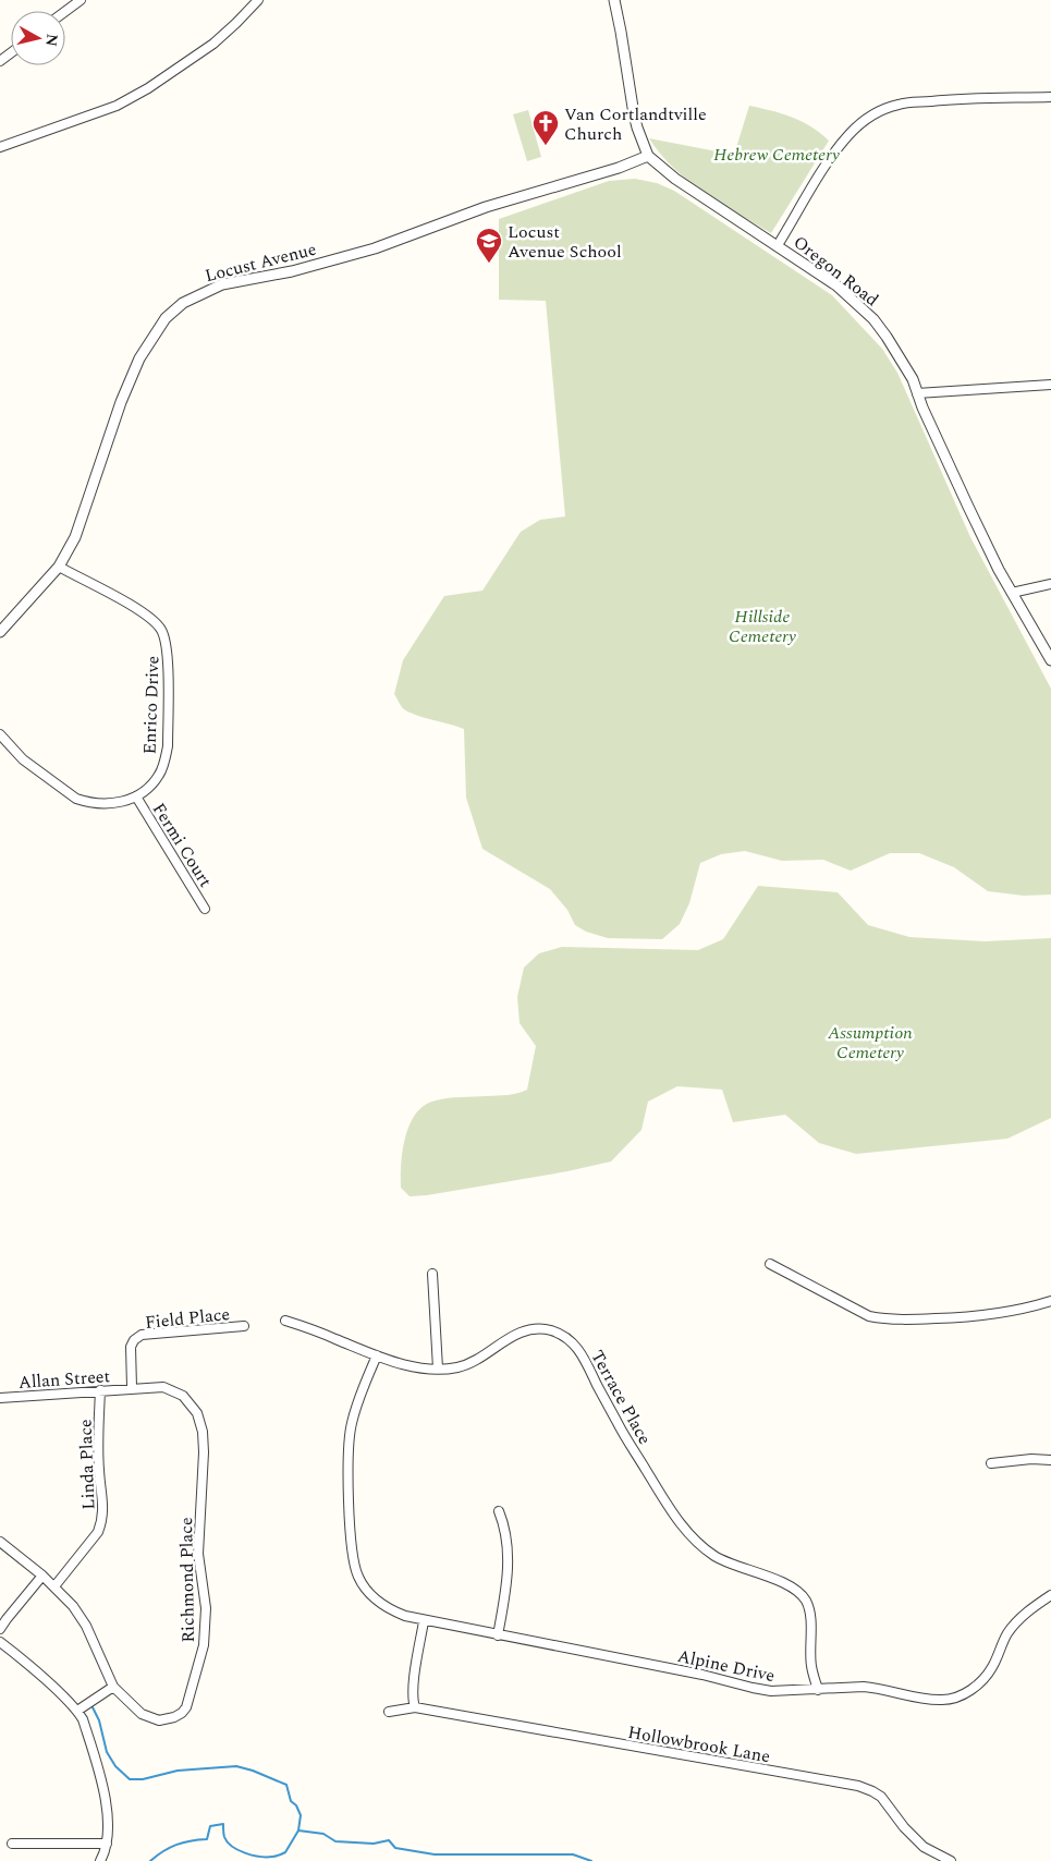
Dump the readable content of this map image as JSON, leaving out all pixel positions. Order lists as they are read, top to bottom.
{
  "streets": {
    "street": [
      "Locust Avenue",
      "Oregon Road",
      "Enrico Drive",
      "Fermi Court",
      "Field Place",
      "Allan Street",
      "Terrace Place",
      "Linda Place",
      "Richmond Place",
      "Alpine Drive",
      "Hollowbrook Lane"
    ]
  },
  "crossings": [
    ["Locust Avenue", "Oregon Road"],
    ["Locust Avenue", "Enrico Drive"],
    ["Enrico Drive", "Fermi Court"],
    ["Field Place", "Allan Street"],
    ["Field Place", "Richmond Place"],
    ["Allan Street", "Linda Place"],
    ["Allan Street", "Richmond Place"],
    ["Terrace Place", "Alpine Drive"]
  ],
  "parks": ["Hebrew Cemetery", "Hillside Cemetery", "Assumption Cemetery"],
  "places": {
    "church": ["Van Cortlandtville Church"],
    "school or university": ["Locust Avenue School"]
  },
  "north": "right"
}
